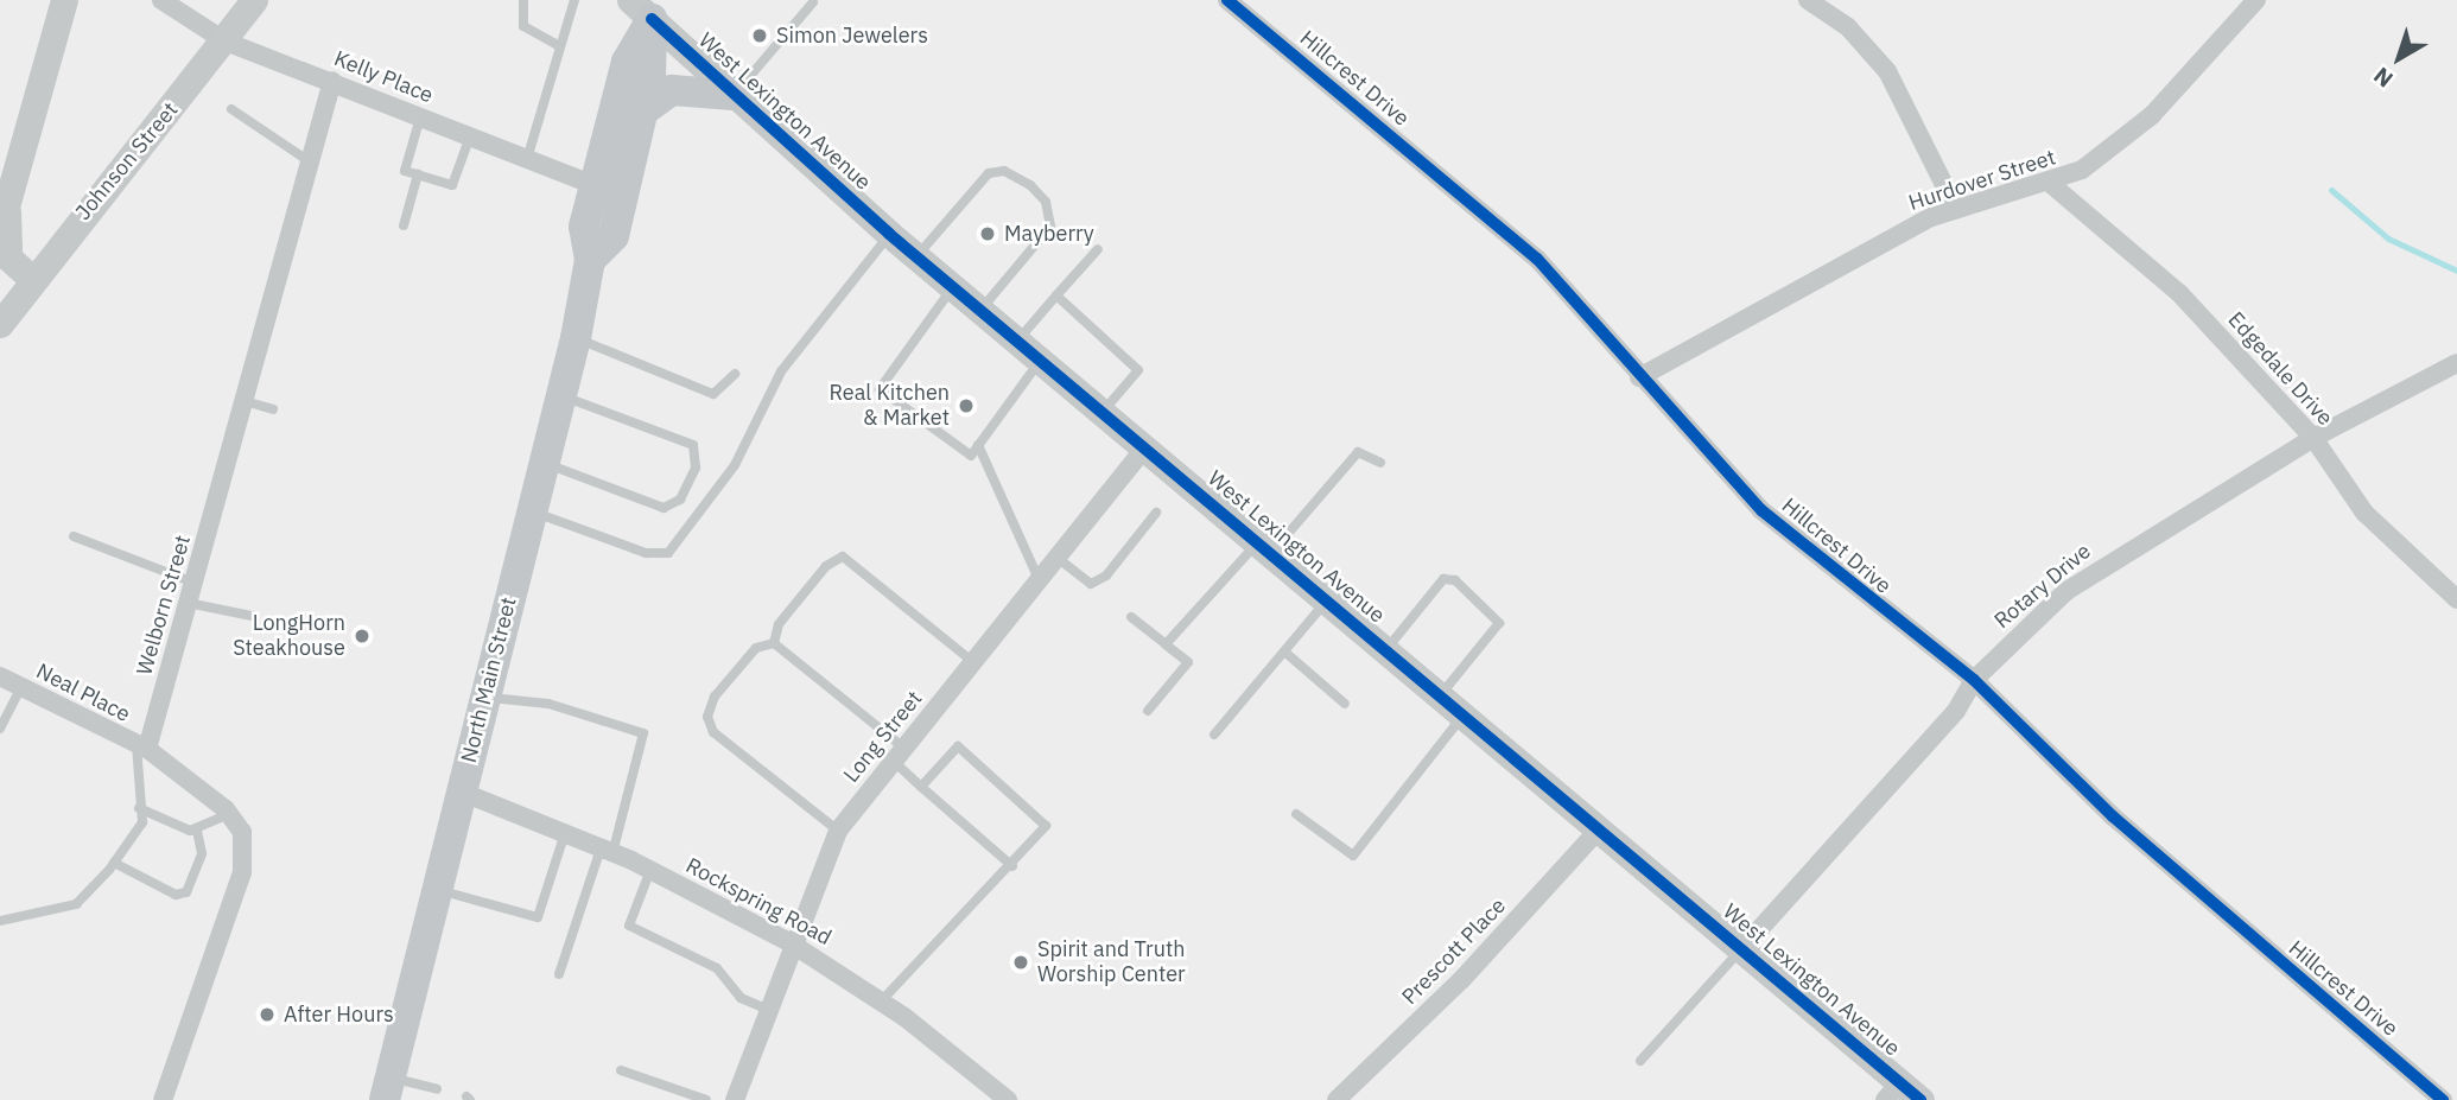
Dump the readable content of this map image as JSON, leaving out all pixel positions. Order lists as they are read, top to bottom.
{
  "streets": {
    "main road": ["North Main Street"],
    "street": [
      "Kelly Place",
      "Hillcrest Drive",
      "West Lexington Avenue",
      "Johnson Street",
      "Hurdover Street",
      "Edgedale Drive",
      "Rotary Drive",
      "Welborn Street",
      "Neal Place",
      "Long Street",
      "Rockspring Road",
      "Prescott Place"
    ]
  },
  "crossings": [
    ["Kelly Place", "Johnson Street"],
    ["Kelly Place", "Welborn Street"],
    ["Kelly Place", "North Main Street"],
    ["Hillcrest Drive", "Hurdover Street"],
    ["Hillcrest Drive", "Rotary Drive"],
    ["West Lexington Avenue", "Rotary Drive"],
    ["West Lexington Avenue", "North Main Street"],
    ["West Lexington Avenue", "Long Street"],
    ["West Lexington Avenue", "Prescott Place"],
    ["Hurdover Street", "Edgedale Drive"],
    ["Edgedale Drive", "Rotary Drive"],
    ["Welborn Street", "Neal Place"],
    ["North Main Street", "Rockspring Road"],
    ["Long Street", "Rockspring Road"]
  ],
  "places": [
    "Simon Jewelers",
    "Mayberry",
    "Real Kitchen & Market",
    "LongHorn Steakhouse",
    "Spirit and Truth Worship Center",
    "After Hours"
  ],
  "north": "bottom left"
}
